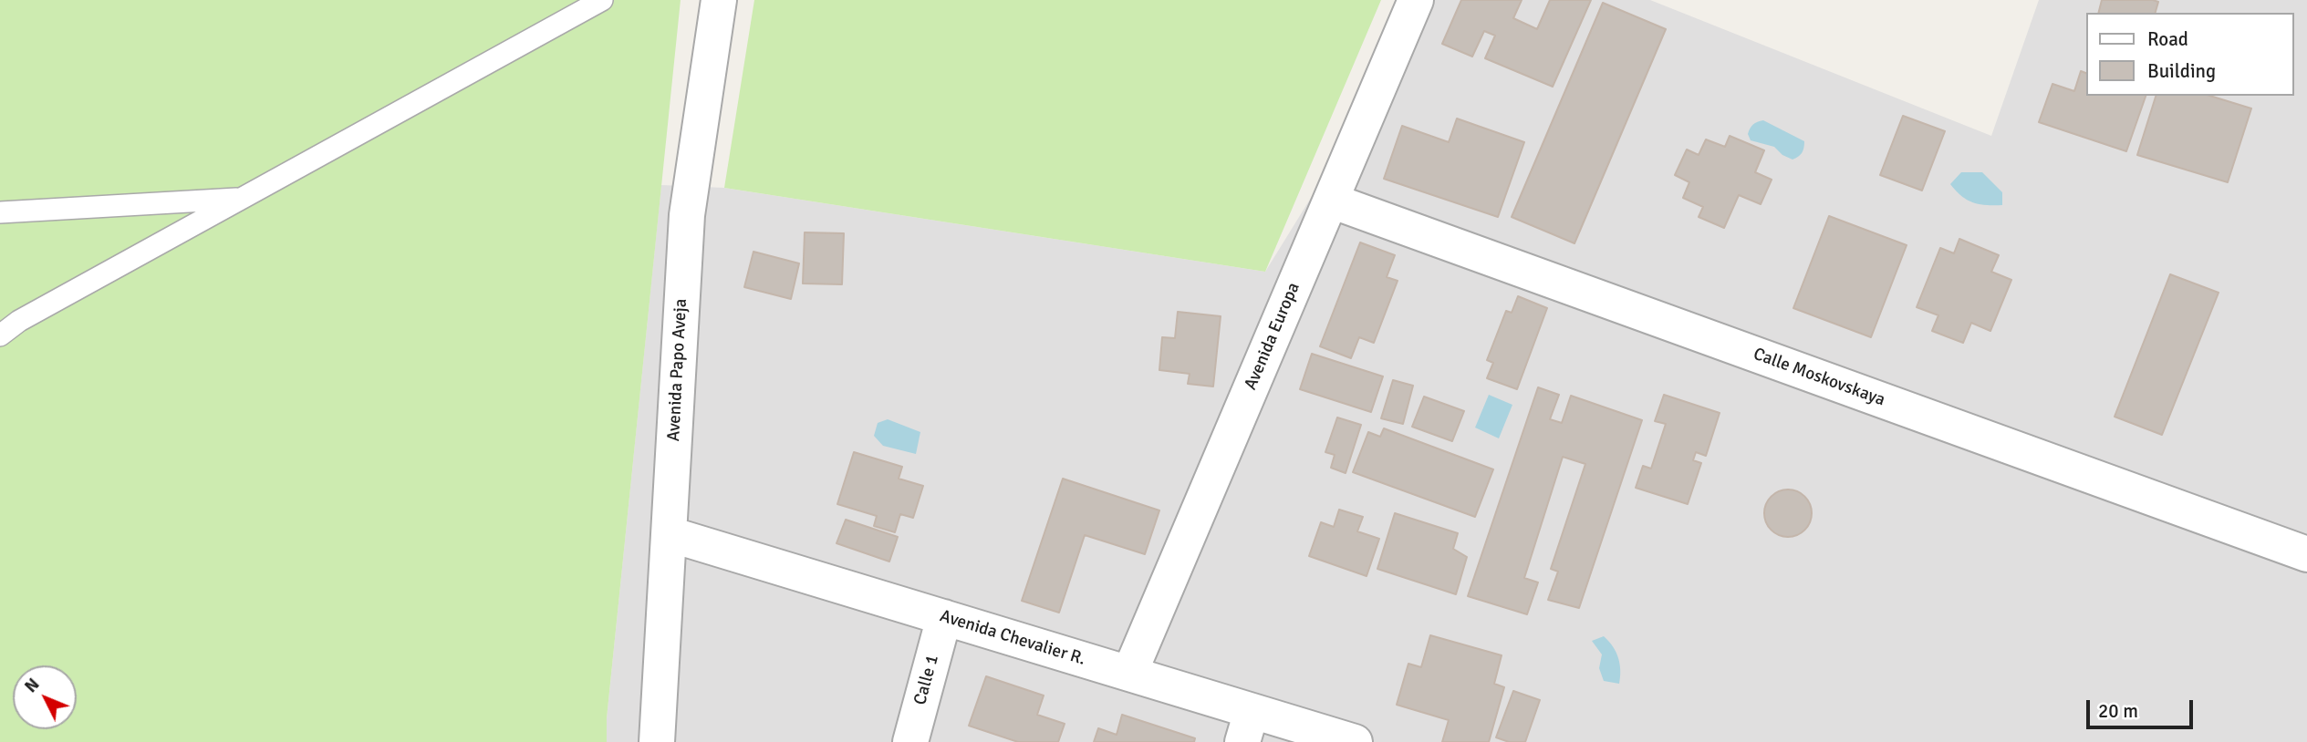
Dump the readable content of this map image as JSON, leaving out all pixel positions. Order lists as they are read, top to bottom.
{
  "streets": {
    "street": [
      "Avenida Europa",
      "Avenida Papo Aveja",
      "Calle Moskovskaya",
      "Avenida Chevalier R.",
      "Calle 1"
    ]
  },
  "crossings": [
    ["Avenida Europa", "Calle Moskovskaya"],
    ["Avenida Europa", "Avenida Chevalier R."],
    ["Avenida Papo Aveja", "Avenida Chevalier R."],
    ["Avenida Chevalier R.", "Calle 1"]
  ],
  "legend": ["Road", "Building"],
  "scale_bar": "20 m",
  "north": "top left"
}
